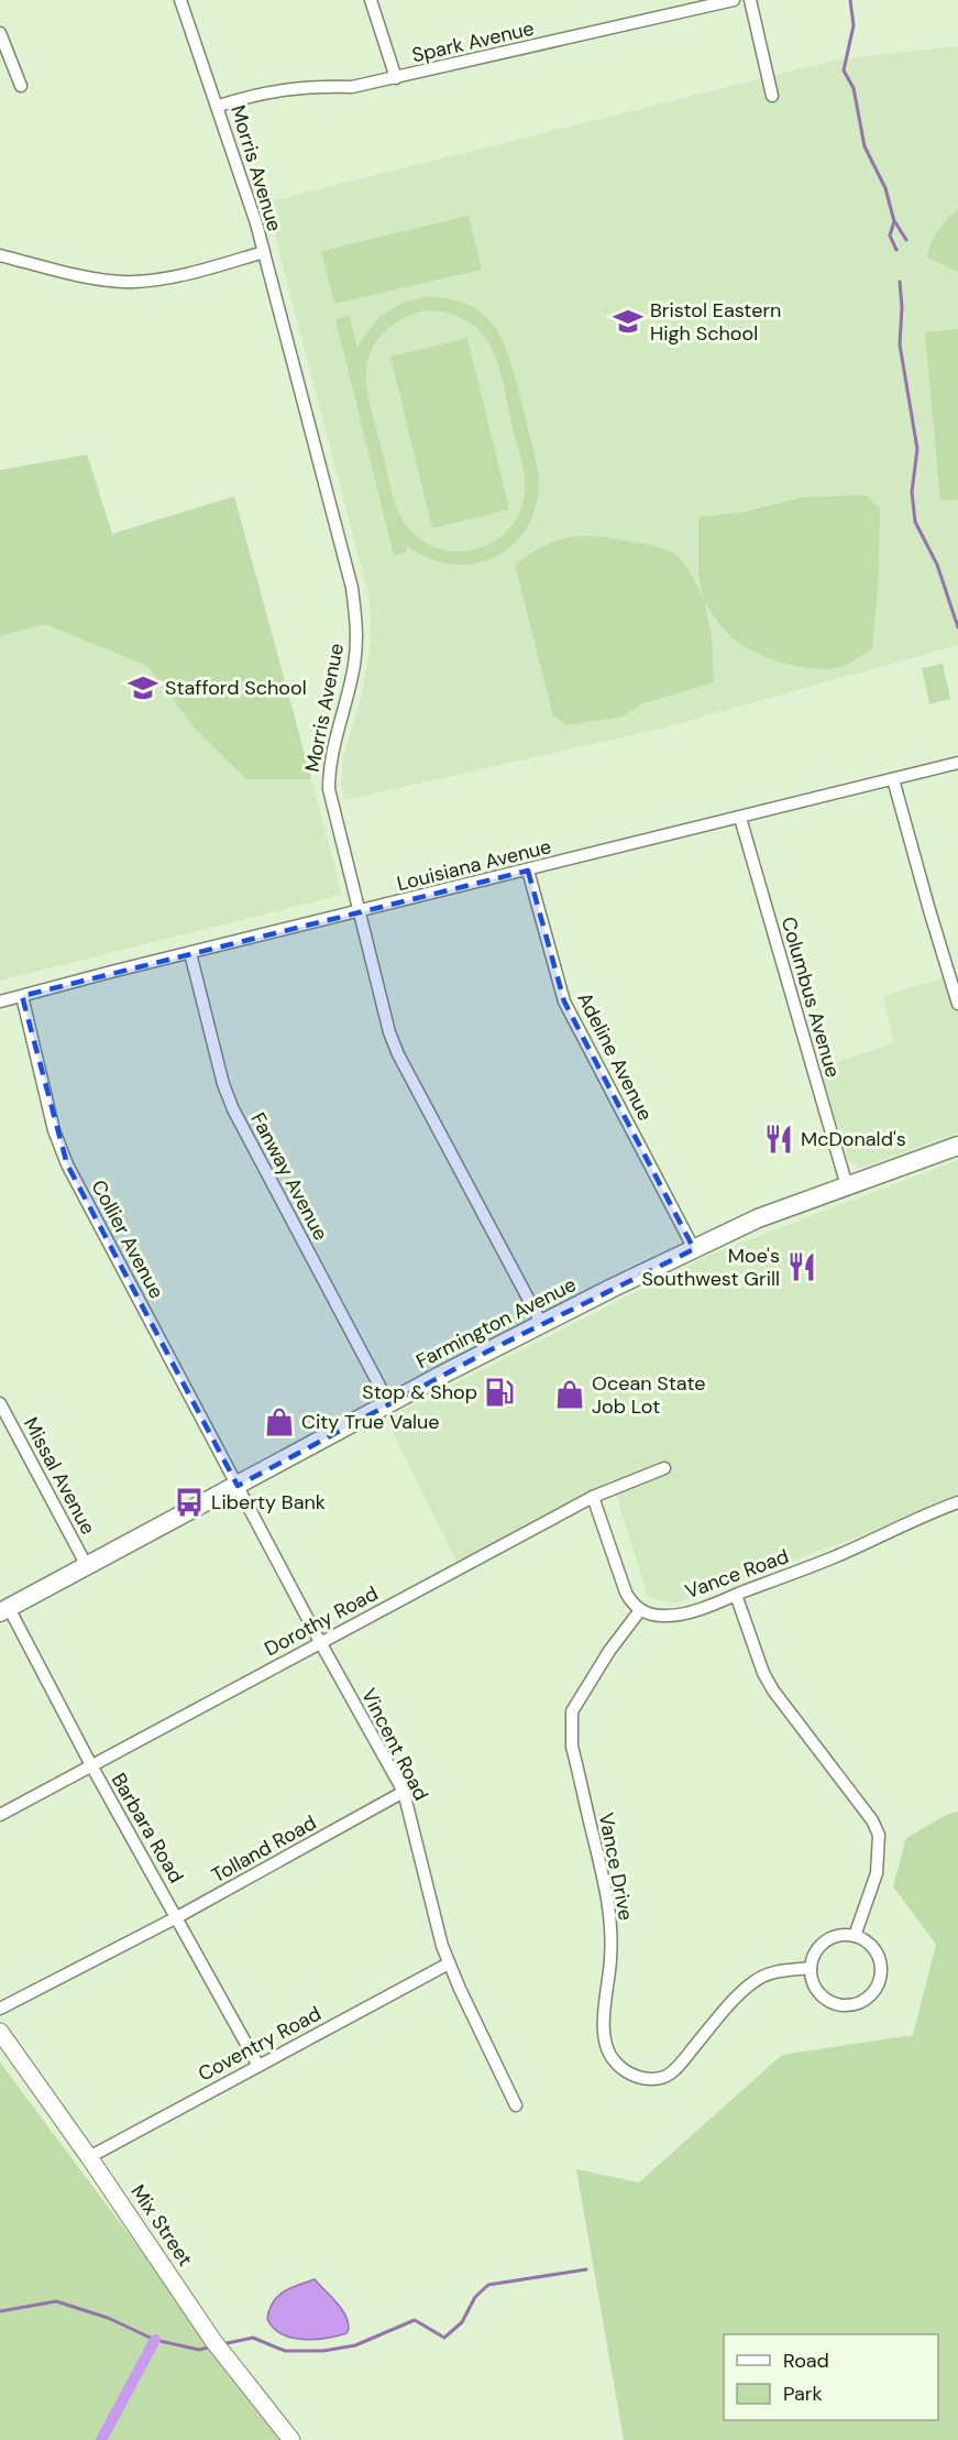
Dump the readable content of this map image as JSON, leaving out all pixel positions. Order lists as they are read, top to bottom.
{
  "streets": {
    "highway": ["Farmington Avenue"],
    "main road": ["Mix Street"],
    "street": [
      "Spark Avenue",
      "Morris Avenue",
      "Louisiana Avenue",
      "Columbus Avenue",
      "Adeline Avenue",
      "Fanway Avenue",
      "Collier Avenue",
      "Missal Avenue",
      "Vance Road",
      "Dorothy Road",
      "Vincent Road",
      "Barbara Road",
      "Tolland Road",
      "Vance Drive",
      "Coventry Road"
    ]
  },
  "crossings": [
    ["Spark Avenue", "Morris Avenue"],
    ["Morris Avenue", "Louisiana Avenue"],
    ["Morris Avenue", "Farmington Avenue"],
    ["Louisiana Avenue", "Columbus Avenue"],
    ["Louisiana Avenue", "Adeline Avenue"],
    ["Louisiana Avenue", "Fanway Avenue"],
    ["Louisiana Avenue", "Collier Avenue"],
    ["Columbus Avenue", "Farmington Avenue"],
    ["Adeline Avenue", "Farmington Avenue"],
    ["Fanway Avenue", "Farmington Avenue"],
    ["Collier Avenue", "Farmington Avenue"],
    ["Collier Avenue", "Vincent Road"],
    ["Farmington Avenue", "Missal Avenue"],
    ["Farmington Avenue", "Vincent Road"],
    ["Farmington Avenue", "Barbara Road"],
    ["Vance Road", "Vance Drive"],
    ["Dorothy Road", "Vincent Road"],
    ["Dorothy Road", "Barbara Road"],
    ["Vincent Road", "Tolland Road"],
    ["Vincent Road", "Coventry Road"],
    ["Barbara Road", "Tolland Road"],
    ["Barbara Road", "Coventry Road"],
    ["Coventry Road", "Mix Street"]
  ],
  "places": {
    "school or university": ["Bristol Eastern High School", "Stafford School"],
    "restaurant": ["McDonald's", "Moe's Southwest Grill"],
    "fuel station": ["Stop & Shop"],
    "shop": ["Ocean State Job Lot", "City True Value"],
    "bus stop": ["Liberty Bank"]
  },
  "legend": ["Road", "Park"]
}
